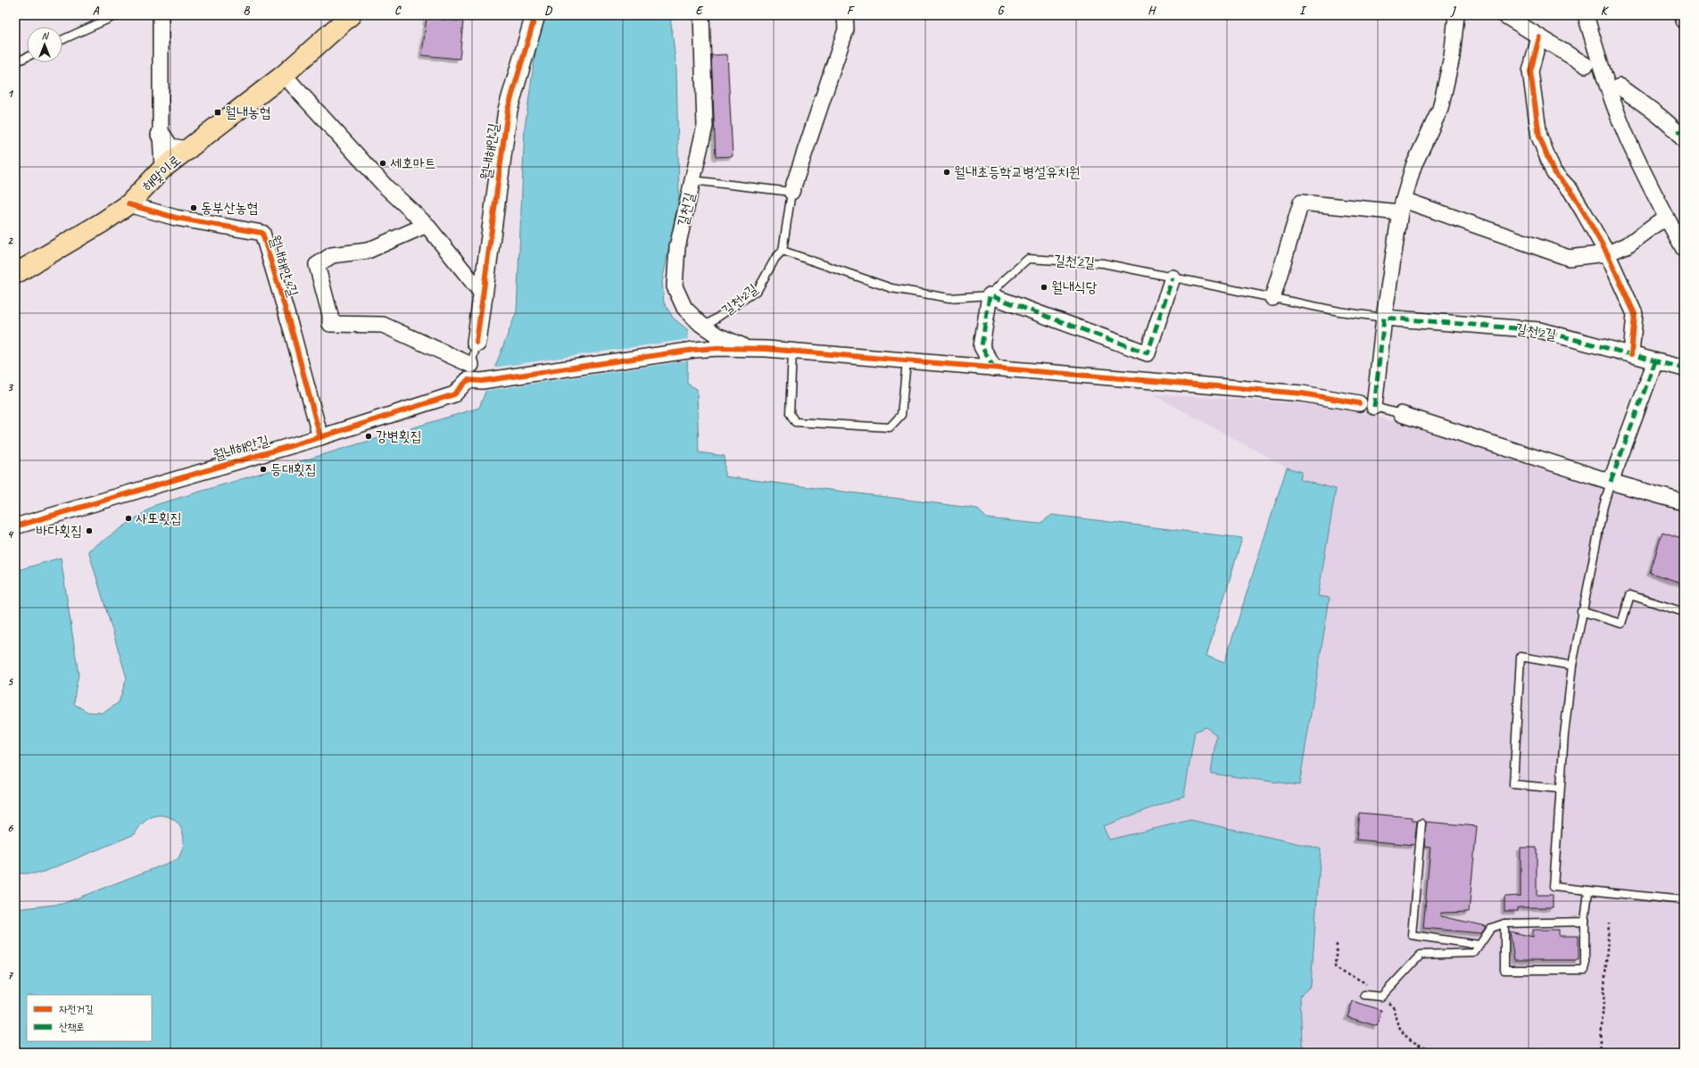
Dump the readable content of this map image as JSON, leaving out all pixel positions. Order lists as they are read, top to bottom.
{
  "streets": {
    "main road": ["해맞이로"],
    "street": [
      "월내해안길",
      "길천길",
      "길천2길",
      "월내해안4길"
    ]
  },
  "crossings": [
    ["월내해안길", "월내해안4길"],
    ["해맞이로", "월내해안4길"],
    ["길천길", "길천2길"]
  ],
  "places": {
    "transit": ["월내농협"],
    "other": [
      "세호마트",
      "월내초등학교병설유치원",
      "동부산농협",
      "월내식당",
      "강변횟집",
      "등대횟집",
      "사또횟집",
      "바다횟집"
    ]
  },
  "legend": ["자전거길", "산책로"],
  "north": "top",
  "grid": {
    "columns": [
      "A",
      "B",
      "C",
      "D",
      "E",
      "F",
      "G",
      "H",
      "I",
      "J",
      "K"
    ],
    "rows": [
      "1",
      "2",
      "3",
      "4",
      "5",
      "6",
      "7"
    ]
  }
}
